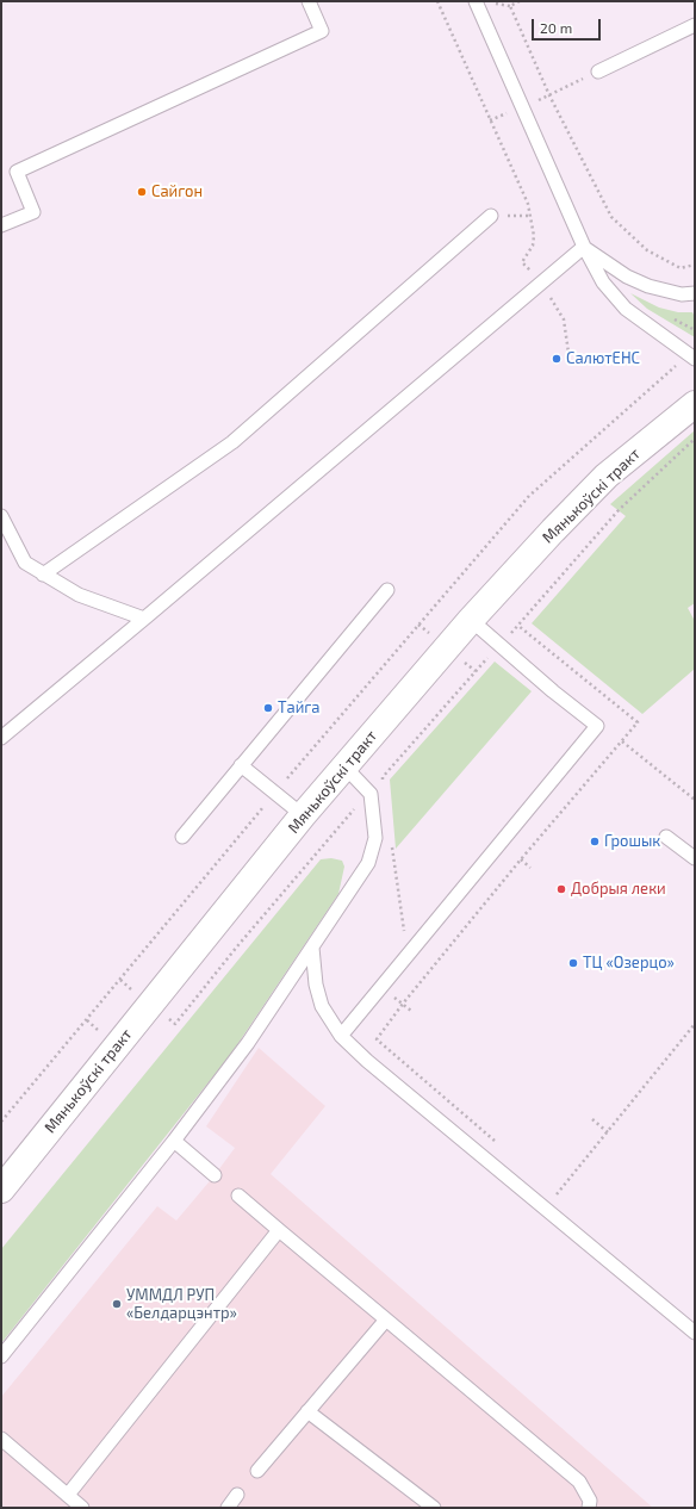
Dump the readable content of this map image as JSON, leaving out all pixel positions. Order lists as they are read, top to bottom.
{
  "streets": {
    "street": ["Мянькоўскі тракт"]
  },
  "places": [
    "Сайгон",
    "СалютЕНС",
    "Тайга",
    "Грошык",
    "Добрыя леки",
    "ТЦ «Озерцо»",
    "УММДЛ РУП «Белдарцэнтр»"
  ],
  "scale_bar": "20 m"
}
